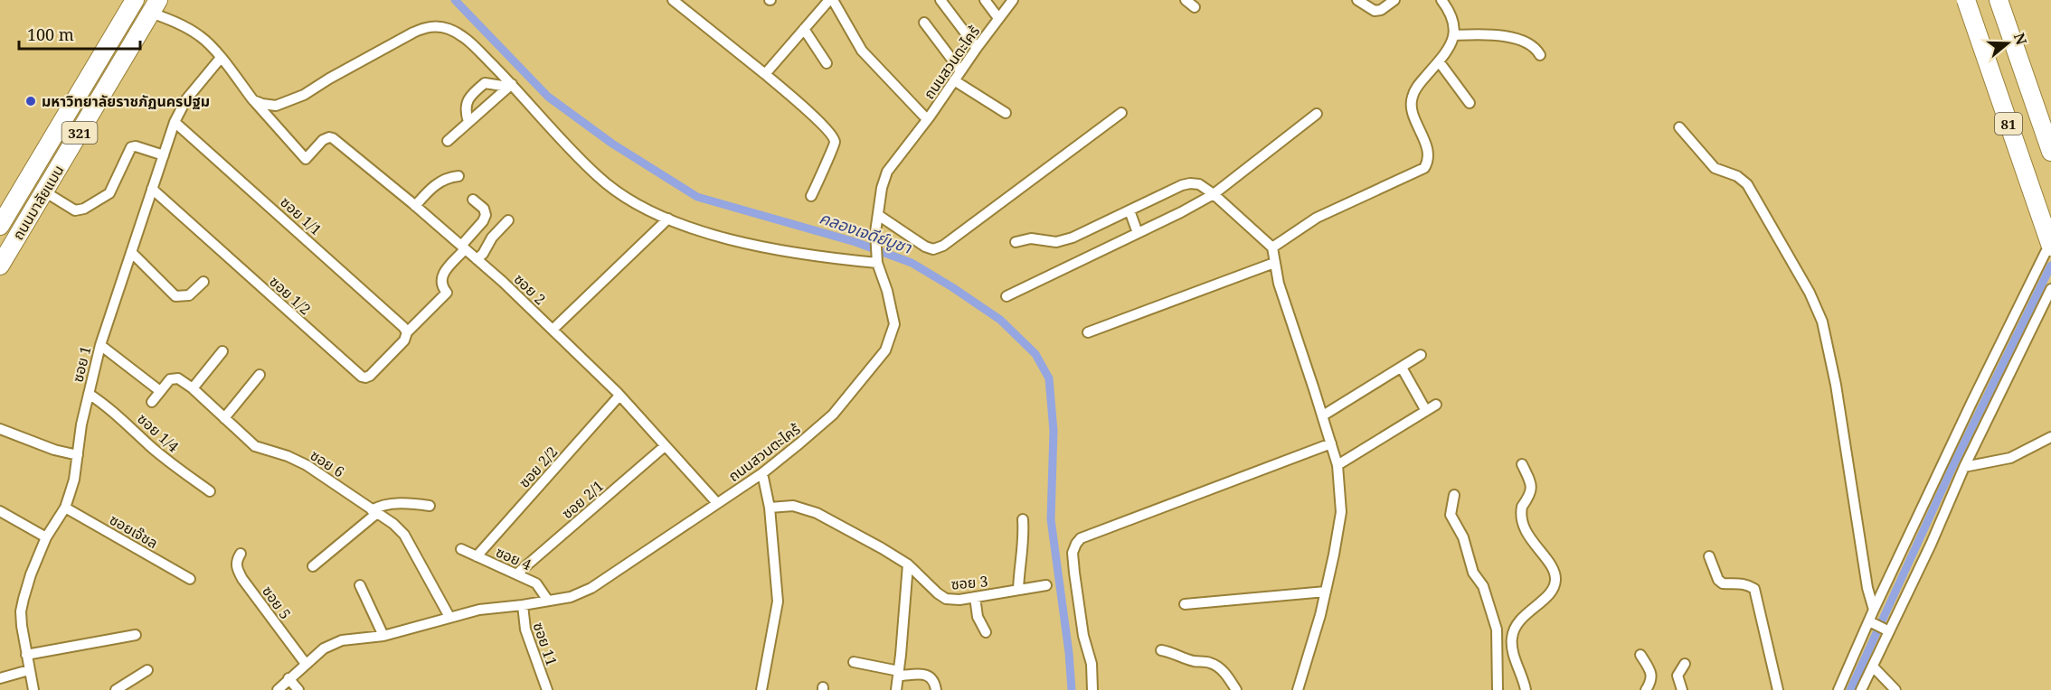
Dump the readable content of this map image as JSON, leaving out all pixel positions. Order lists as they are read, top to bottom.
{
  "streets": {
    "highway": ["81", "321", "ถนนมาลัยแมน"],
    "street": [
      "ถนนสวนตะไคร้",
      "ซอย 1/1",
      "ซอย 2",
      "ซอย 1/2",
      "ซอย 1",
      "ซอย 1/4",
      "ซอย 6",
      "ซอย 2/2",
      "ซอย 2/1",
      "ซอยเจ๊ชล",
      "ซอย 4",
      "ซอย 3",
      "ซอย 5",
      "ซอย 11"
    ]
  },
  "crossings": [
    ["ถนนสวนตะไคร้", "ซอย 2"],
    ["ถนนสวนตะไคร้", "ซอย 6"],
    ["ถนนสวนตะไคร้", "ซอย 4"],
    ["ถนนสวนตะไคร้", "ซอย 5"],
    ["ถนนสวนตะไคร้", "ซอย 11"],
    ["ซอย 1/1", "ซอย 1/2"],
    ["ซอย 1/1", "ซอย 1"],
    ["ซอย 2", "ซอย 1/2"],
    ["ซอย 2", "ซอย 2/2"],
    ["ซอย 2", "ซอย 2/1"],
    ["ซอย 1/2", "ซอย 1"],
    ["ซอย 1", "ซอย 1/4"],
    ["ซอย 1", "ซอยเจ๊ชล"],
    ["ซอย 2/2", "ซอย 4"],
    ["ซอย 2/1", "ซอย 4"]
  ],
  "water": ["คลองเจดีย์บูชา"],
  "places": ["มหาวิทยาลัยราชภัฏนครปฐม"],
  "scale_bar": "100 m",
  "north": "right"
}
